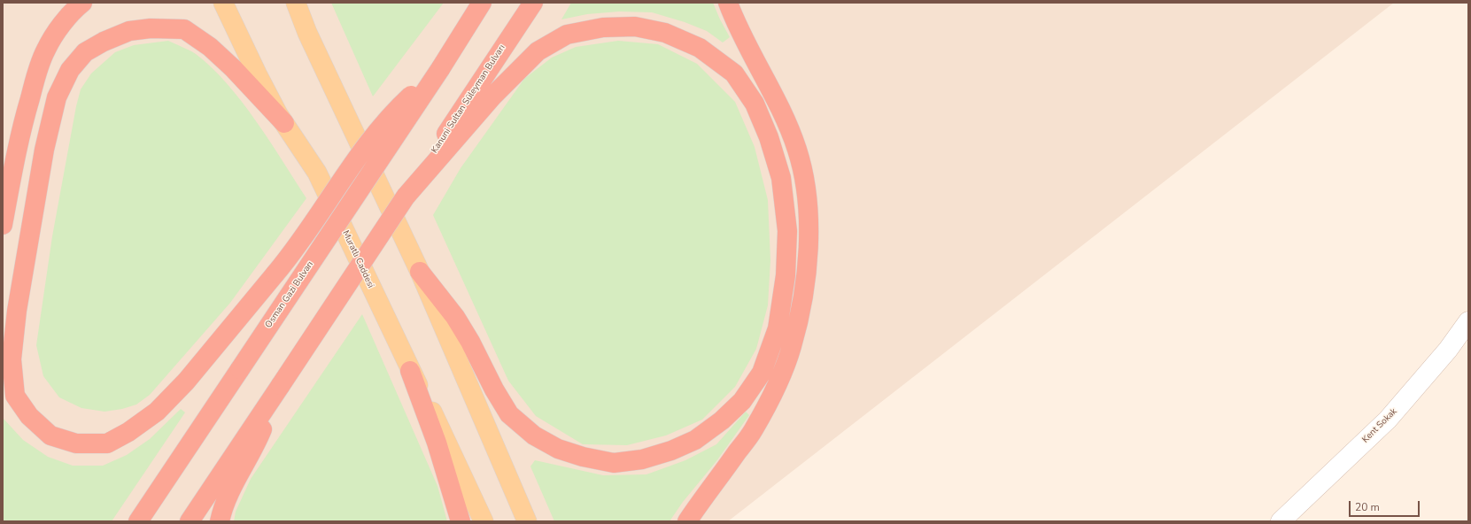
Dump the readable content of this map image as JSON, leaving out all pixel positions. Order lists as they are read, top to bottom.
{
  "streets": {
    "highway": ["Kanuni Sultan Süleyman Bulvarı", "Osman Gazi Bulvarı"],
    "main road": ["Muratlı Caddesi"],
    "street": ["Kent Sokak"]
  },
  "scale_bar": "20 m"
}
